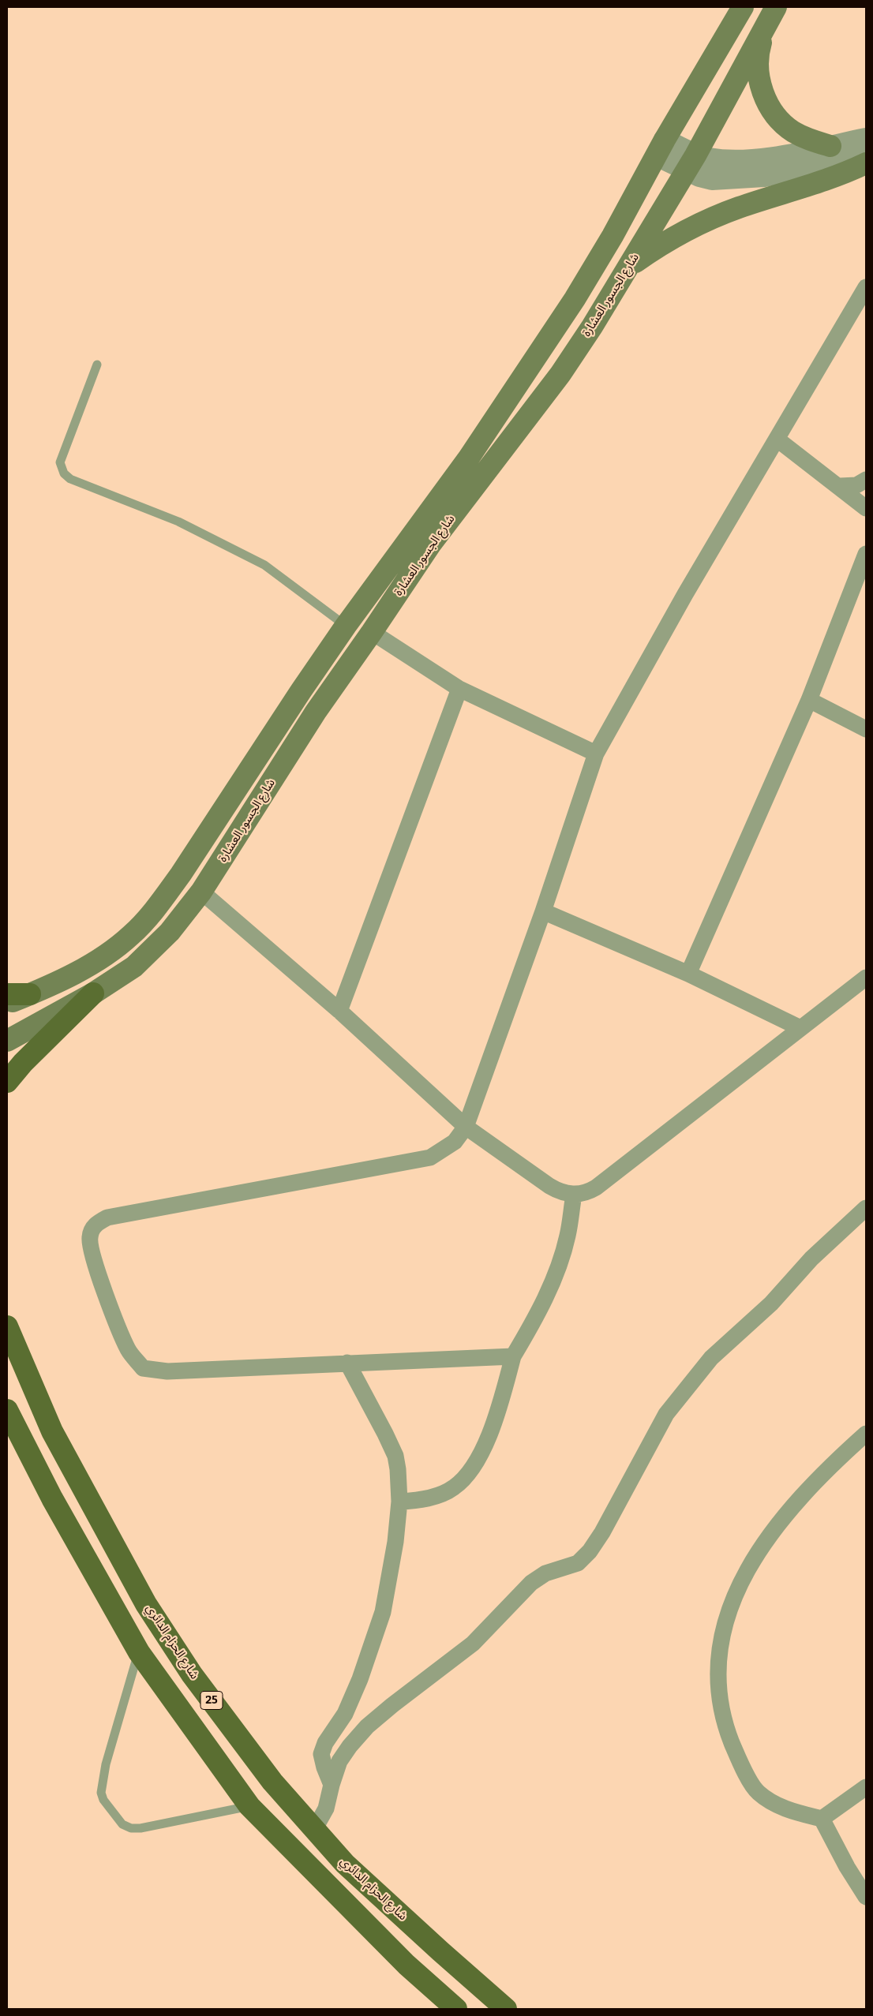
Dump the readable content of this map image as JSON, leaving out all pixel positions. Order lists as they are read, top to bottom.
{
  "streets": {
    "main road": ["شارع الجسور العشارة", "شارع الحزام الدائري", "25"]
  }
}
